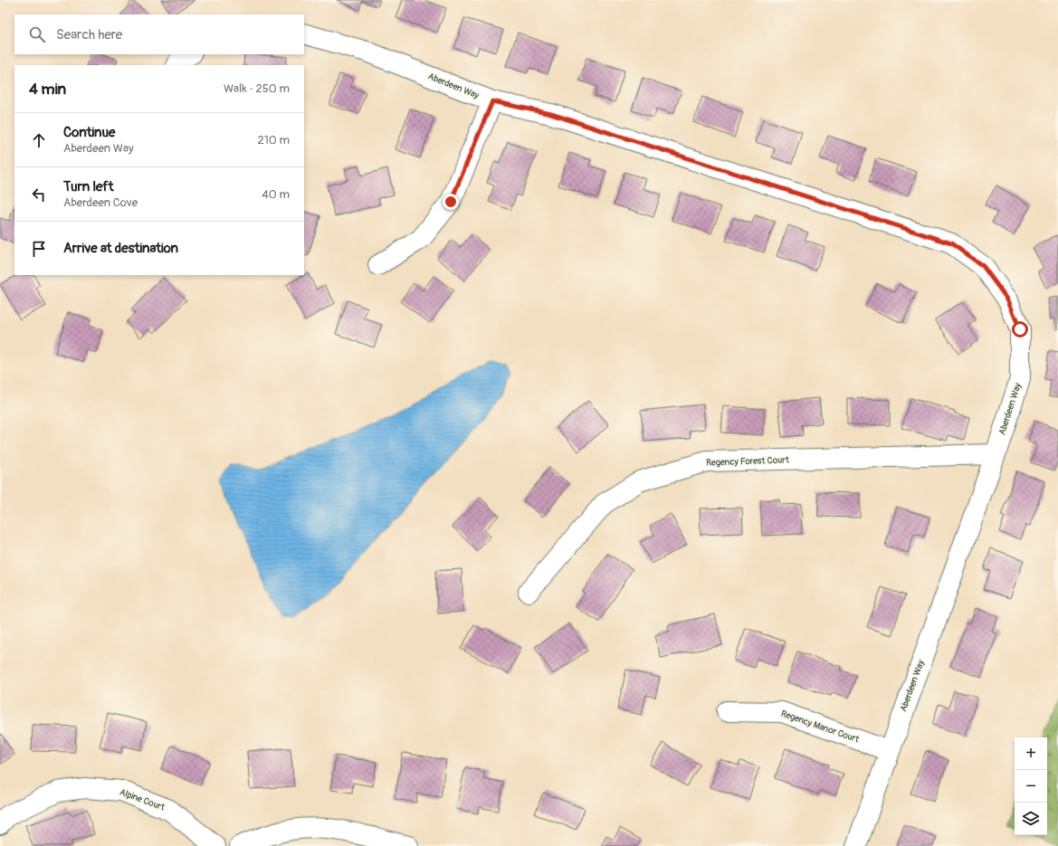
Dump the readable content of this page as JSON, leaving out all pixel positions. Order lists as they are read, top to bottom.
{
  "streets": {
    "street": [
      "Aberdeen Way",
      "Regency Forest Court",
      "Regency Manor Court",
      "Alpine Court"
    ]
  },
  "crossings": [
    ["Aberdeen Way", "Regency Forest Court"],
    ["Aberdeen Way", "Regency Manor Court"]
  ],
  "page": {
    "search": "Search here",
    "heading": ["4 min", "Walk · 250 m"],
    "list": [
      ["Continue", "Aberdeen Way", "210 m"],
      ["Turn left", "Aberdeen Cove", "40 m"],
      "Arrive at destination"
    ],
    "map_buttons": ["+", "−"]
  }
}
